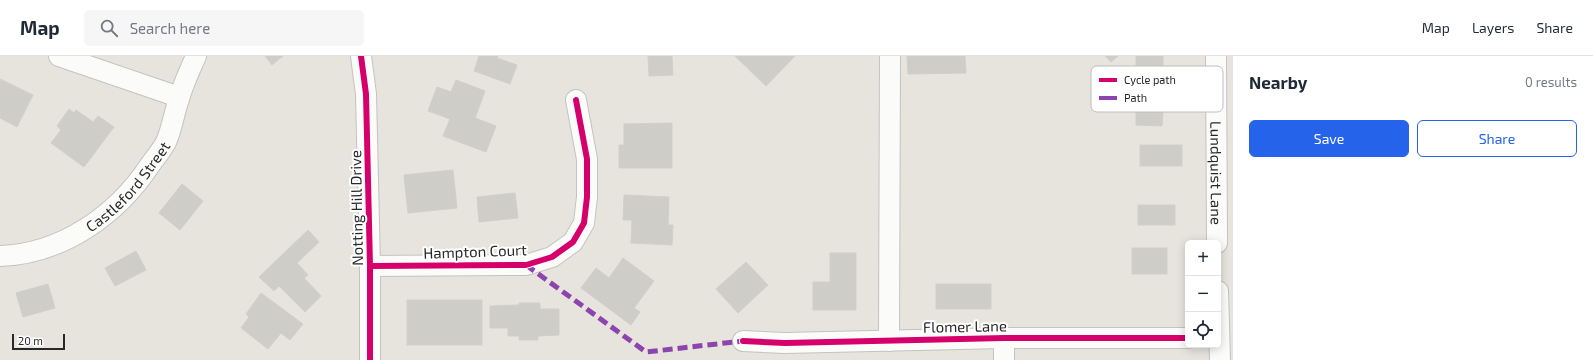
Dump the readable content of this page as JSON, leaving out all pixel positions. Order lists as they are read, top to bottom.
{
  "streets": {
    "street": [
      "Lundquist Lane",
      "Castleford Street",
      "Notting Hill Drive",
      "Hampton Court",
      "Flomer Lane"
    ]
  },
  "crossings": [
    ["Notting Hill Drive", "Hampton Court"]
  ],
  "legend": ["Cycle path", "Path"],
  "scale_bar": "20 m",
  "page": {
    "header": "Map",
    "search": "Search here",
    "nav": ["Map", "Layers", "Share"],
    "heading": ["Nearby", "0 results"],
    "buttons": ["Save", "Share"],
    "map_buttons": ["+", "−"],
    "scale": "20 m"
  }
}
